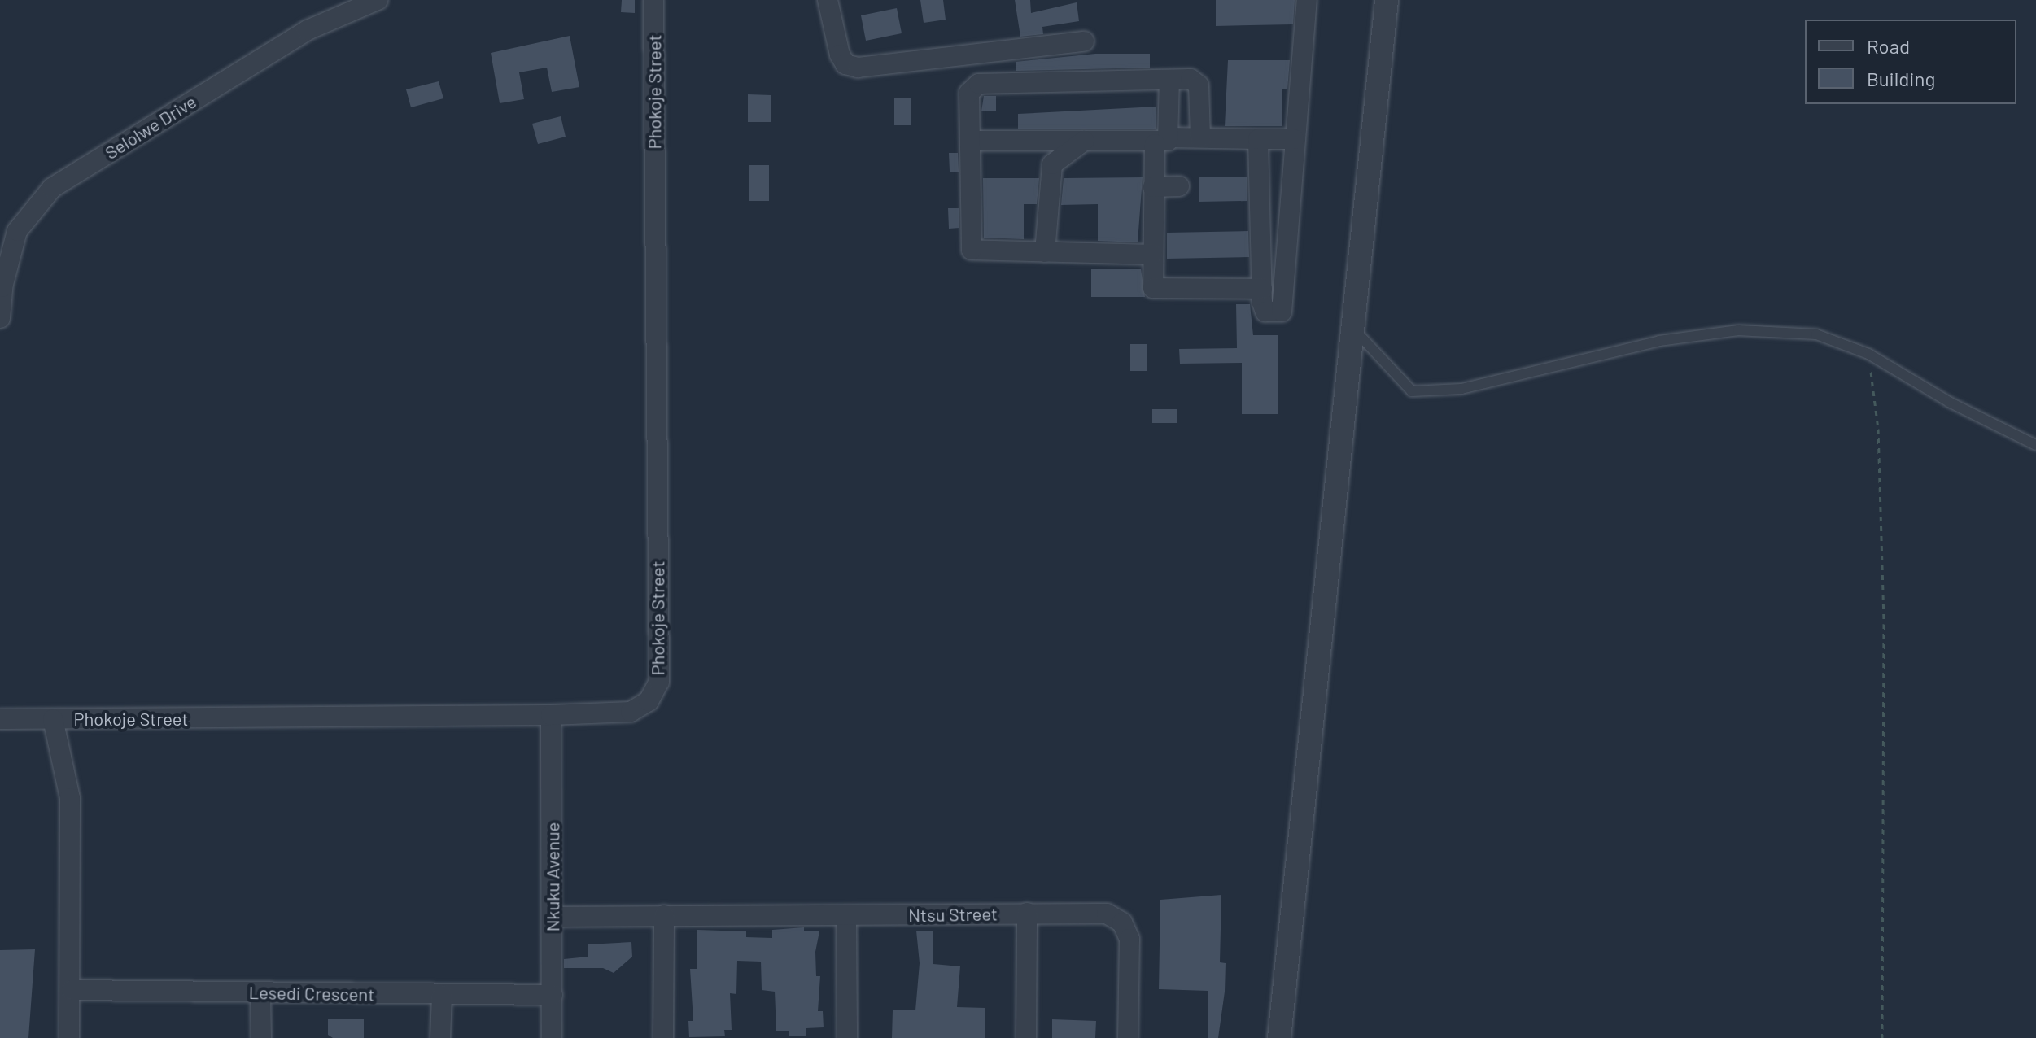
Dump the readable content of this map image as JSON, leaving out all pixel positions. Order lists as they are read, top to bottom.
{
  "streets": {
    "street": [
      "Phokoje Street",
      "Selolwe Drive",
      "Nkuku Avenue",
      "Ntsu Street",
      "Lesedi Crescent"
    ]
  },
  "crossings": [
    ["Phokoje Street", "Nkuku Avenue"],
    ["Nkuku Avenue", "Ntsu Street"],
    ["Nkuku Avenue", "Lesedi Crescent"]
  ],
  "legend": ["Road", "Building"]
}
